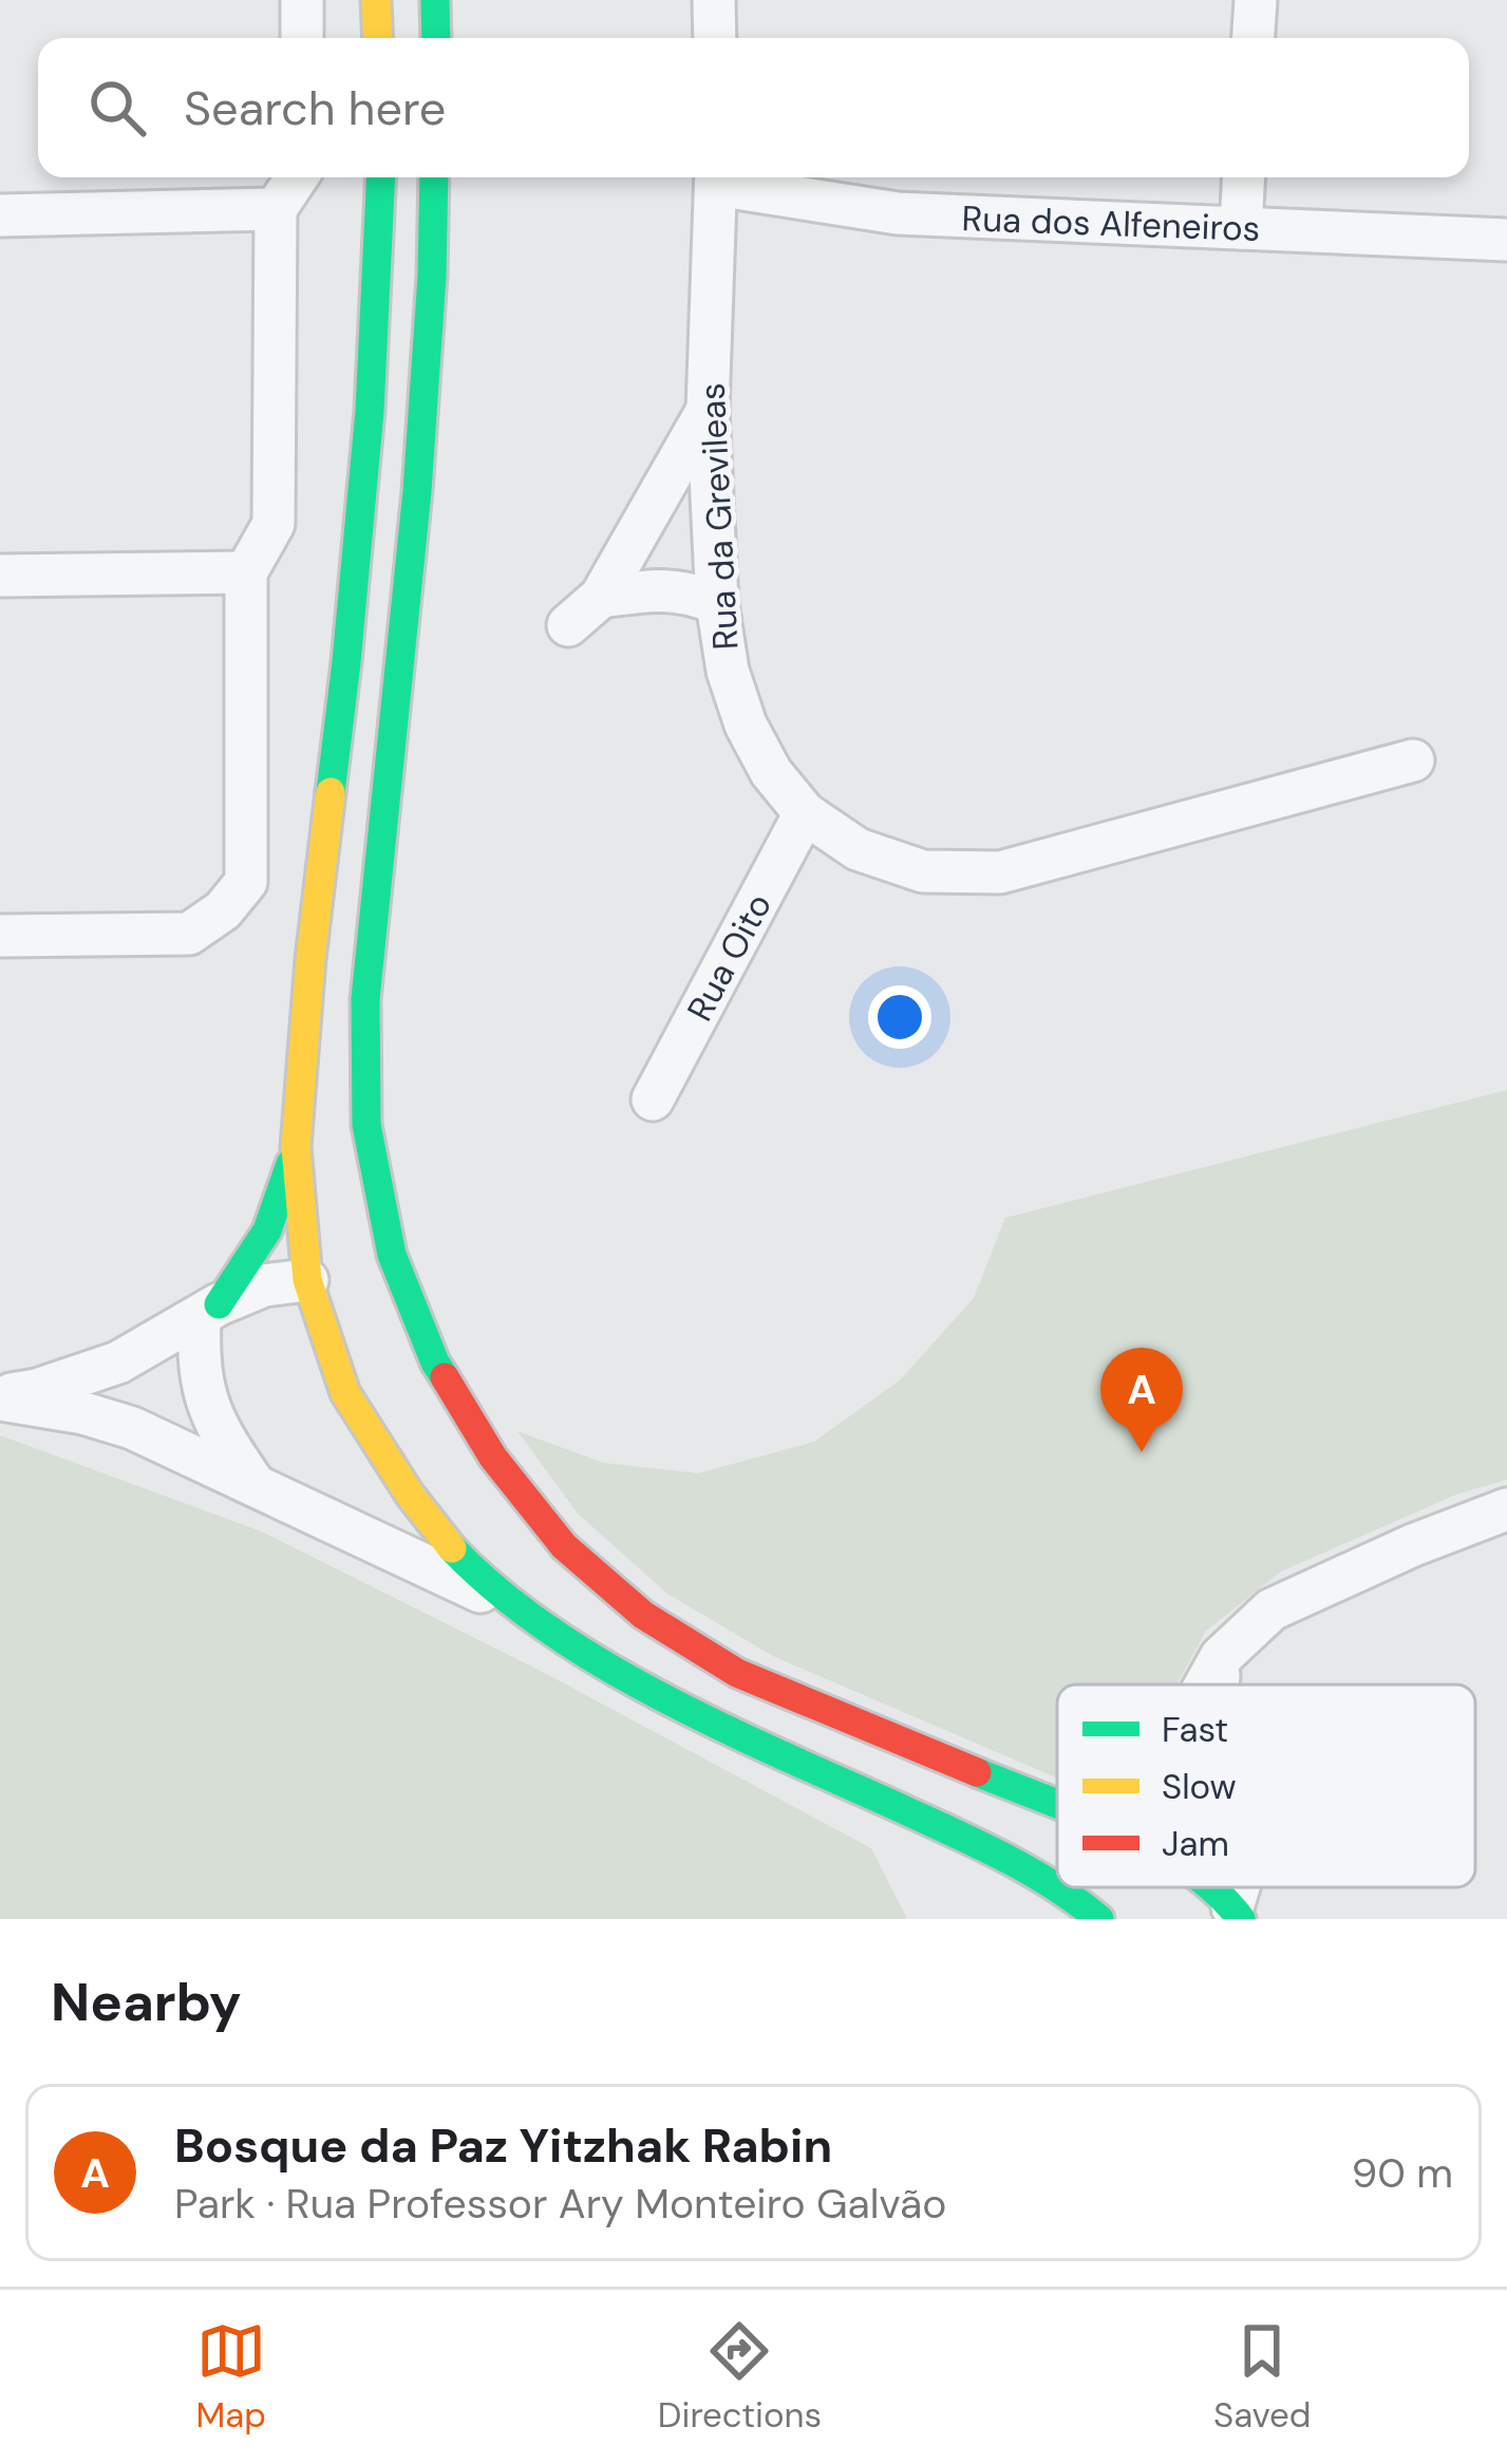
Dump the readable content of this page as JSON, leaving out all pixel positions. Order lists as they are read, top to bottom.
{
  "streets": {
    "street": ["Rua dos Alfeneiros", "Rua da Grevileas", "Rua Oito"]
  },
  "crossings": [
    ["Rua da Grevileas", "Rua Oito"]
  ],
  "legend": ["Fast", "Slow", "Jam"],
  "page": {
    "search": "Search here",
    "pins": "A",
    "heading": "Nearby",
    "list": [
      {
        "mark": "A",
        "name": "Bosque da Paz Yitzhak Rabin",
        "note": "Park · Rua Professor Ary Monteiro Galvão",
        "value": "90 m"
      }
    ],
    "nav": ["Map", "Directions", "Saved"]
  }
}
